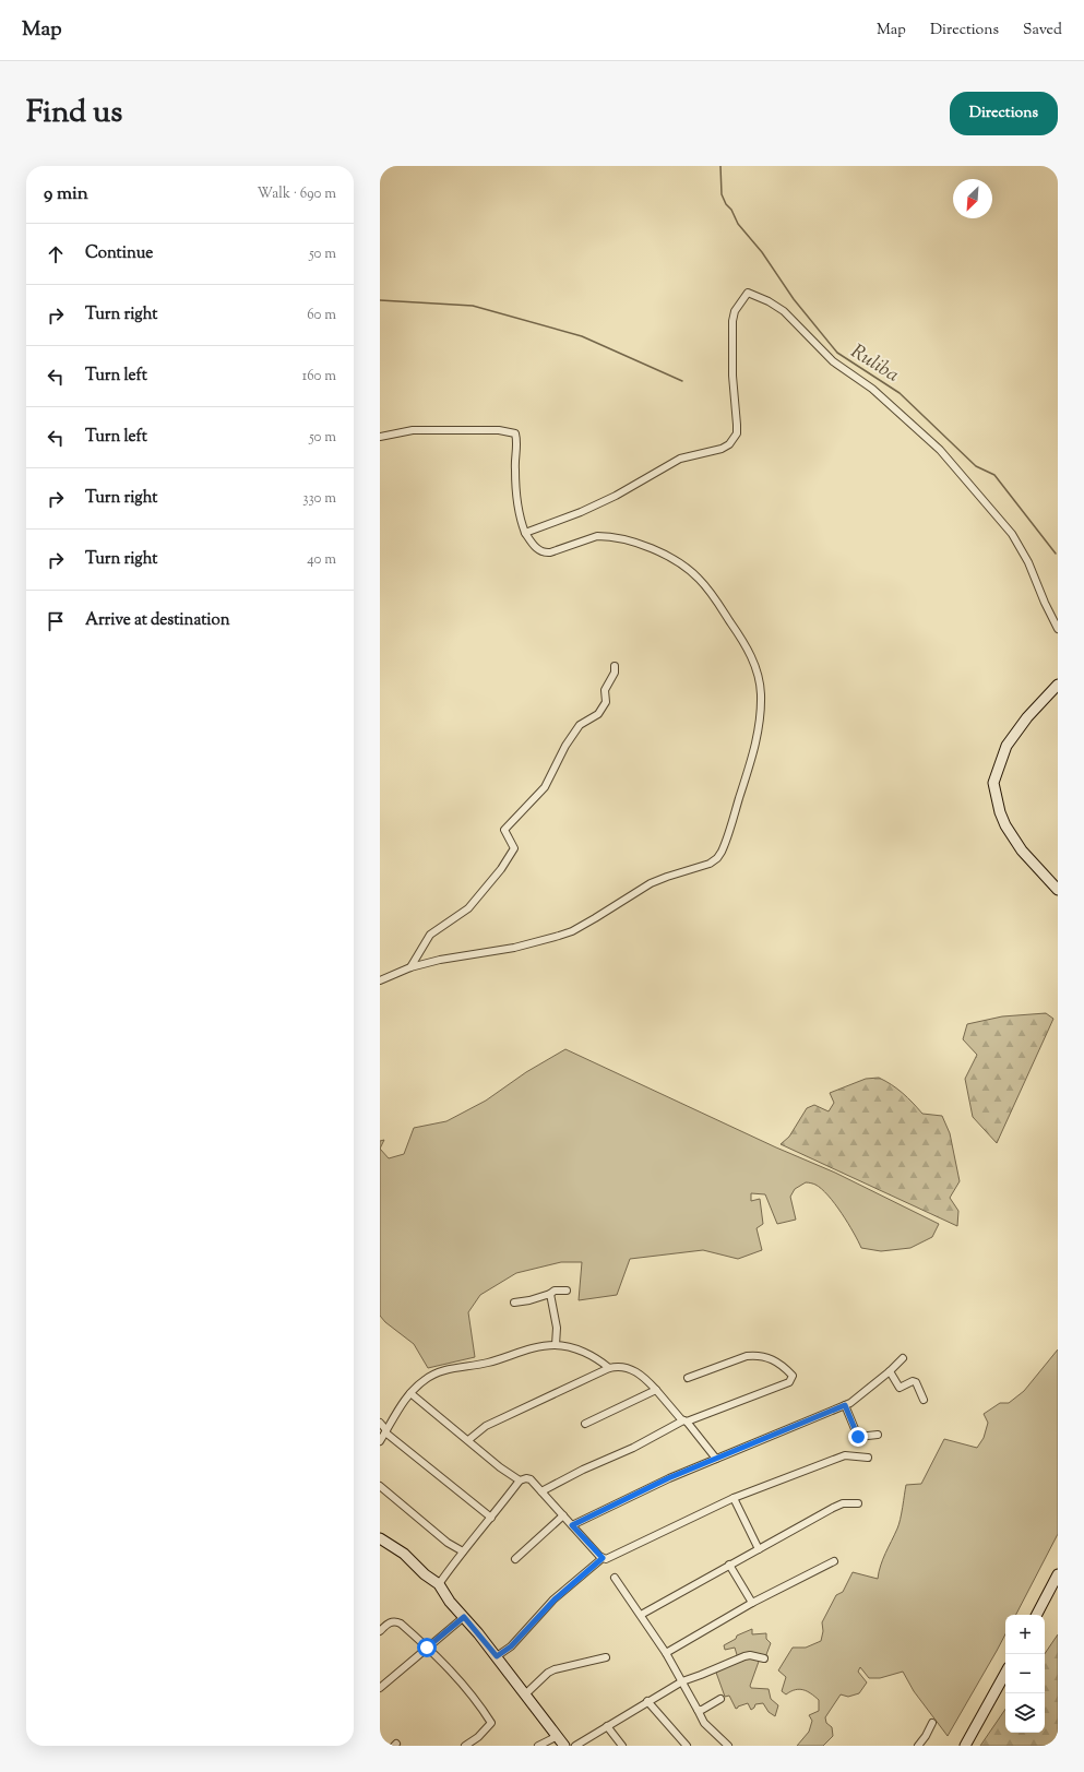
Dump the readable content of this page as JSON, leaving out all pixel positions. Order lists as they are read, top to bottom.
{
  "water": ["Ruliba"],
  "north": "bottom left",
  "page": {
    "header": "Map",
    "nav": ["Map", "Directions", "Saved"],
    "title": "Find us",
    "buttons": "Directions",
    "heading": ["9 min", "Walk · 690 m"],
    "list": [
      ["Continue", "50 m"],
      ["Turn right", "60 m"],
      ["Turn left", "160 m"],
      ["Turn left", "50 m"],
      ["Turn right", "330 m"],
      ["Turn right", "40 m"],
      "Arrive at destination"
    ],
    "map_buttons": ["+", "−"]
  }
}
